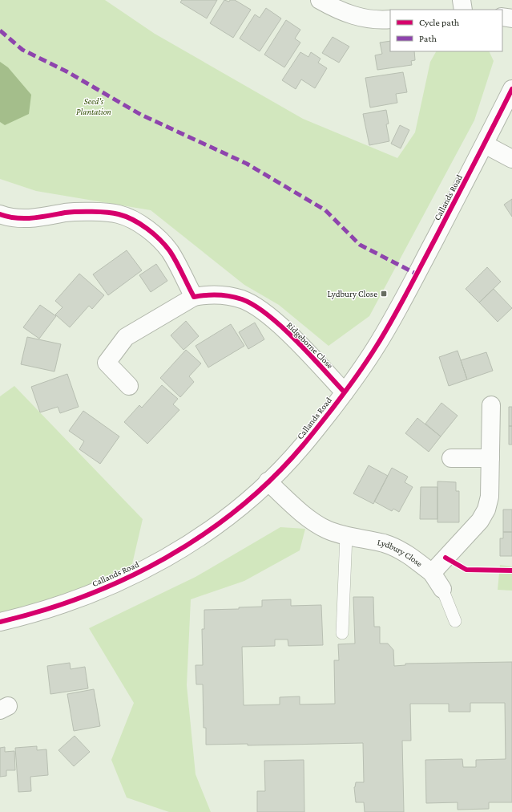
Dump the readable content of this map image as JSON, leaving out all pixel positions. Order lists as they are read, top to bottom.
{
  "streets": {
    "street": ["Callands Road", "Ridgeborne Close", "Lydbury Close"]
  },
  "crossings": [
    ["Callands Road", "Ridgeborne Close"],
    ["Callands Road", "Lydbury Close"]
  ],
  "parks": ["Seed's Plantation"],
  "places": {
    "transit": ["Lydbury Close"]
  },
  "legend": ["Cycle path", "Path"]
}
